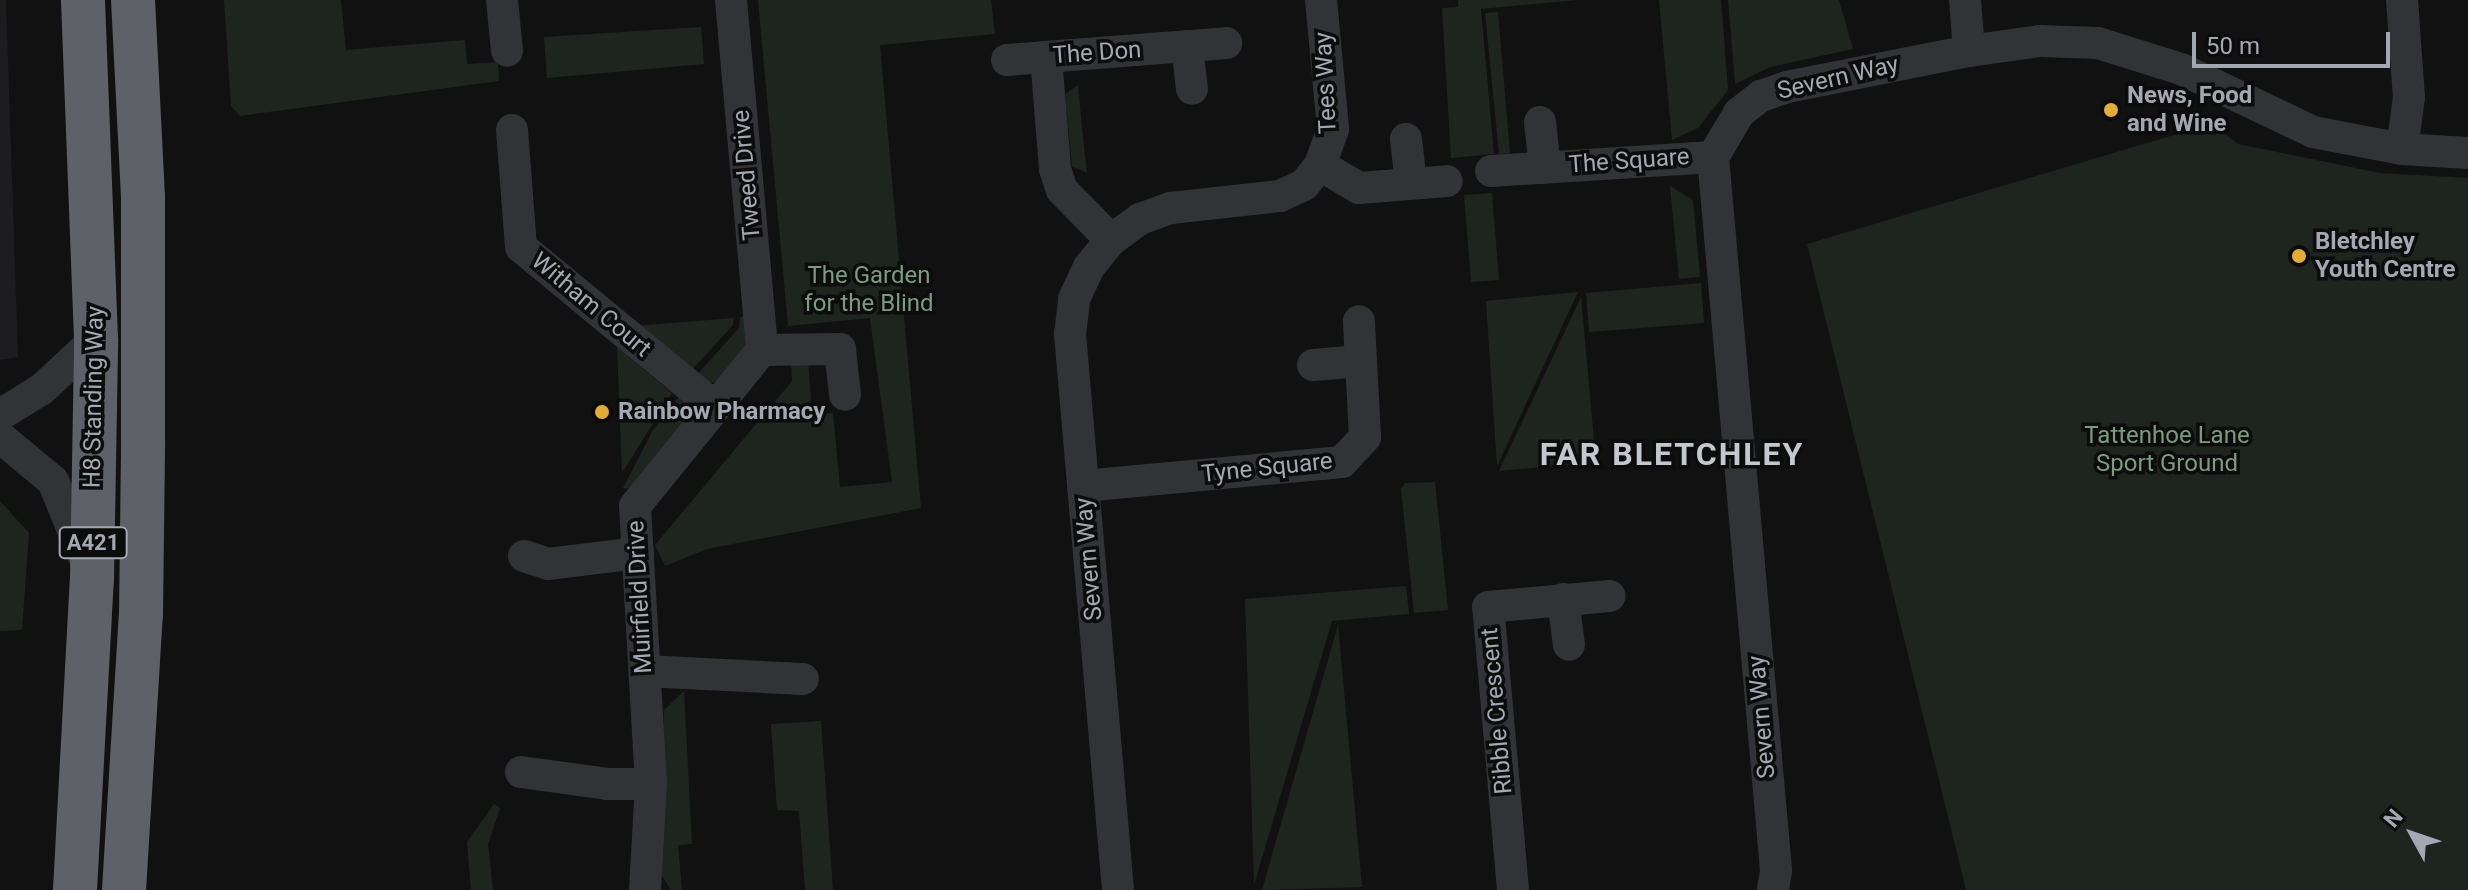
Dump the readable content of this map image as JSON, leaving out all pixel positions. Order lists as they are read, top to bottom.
{
  "streets": {
    "highway": ["H8 Standing Way", "A421"],
    "street": [
      "The Don",
      "Severn Way",
      "Tees Way",
      "The Square",
      "Tweed Drive",
      "Witham Court",
      "Tyne Square",
      "Muirfield Drive",
      "Ribble Crescent"
    ]
  },
  "crossings": [
    ["Severn Way", "Tees Way"],
    ["Severn Way", "The Square"],
    ["Severn Way", "Tyne Square"],
    ["Tweed Drive", "Muirfield Drive"],
    ["Witham Court", "Muirfield Drive"]
  ],
  "districts": ["FAR BLETCHLEY"],
  "parks": ["The Garden for the Blind", "Tattenhoe Lane Sport Ground"],
  "places": ["News, Food and Wine", "Bletchley Youth Centre", "Rainbow Pharmacy"],
  "scale_bar": "50 m",
  "north": "top left"
}
